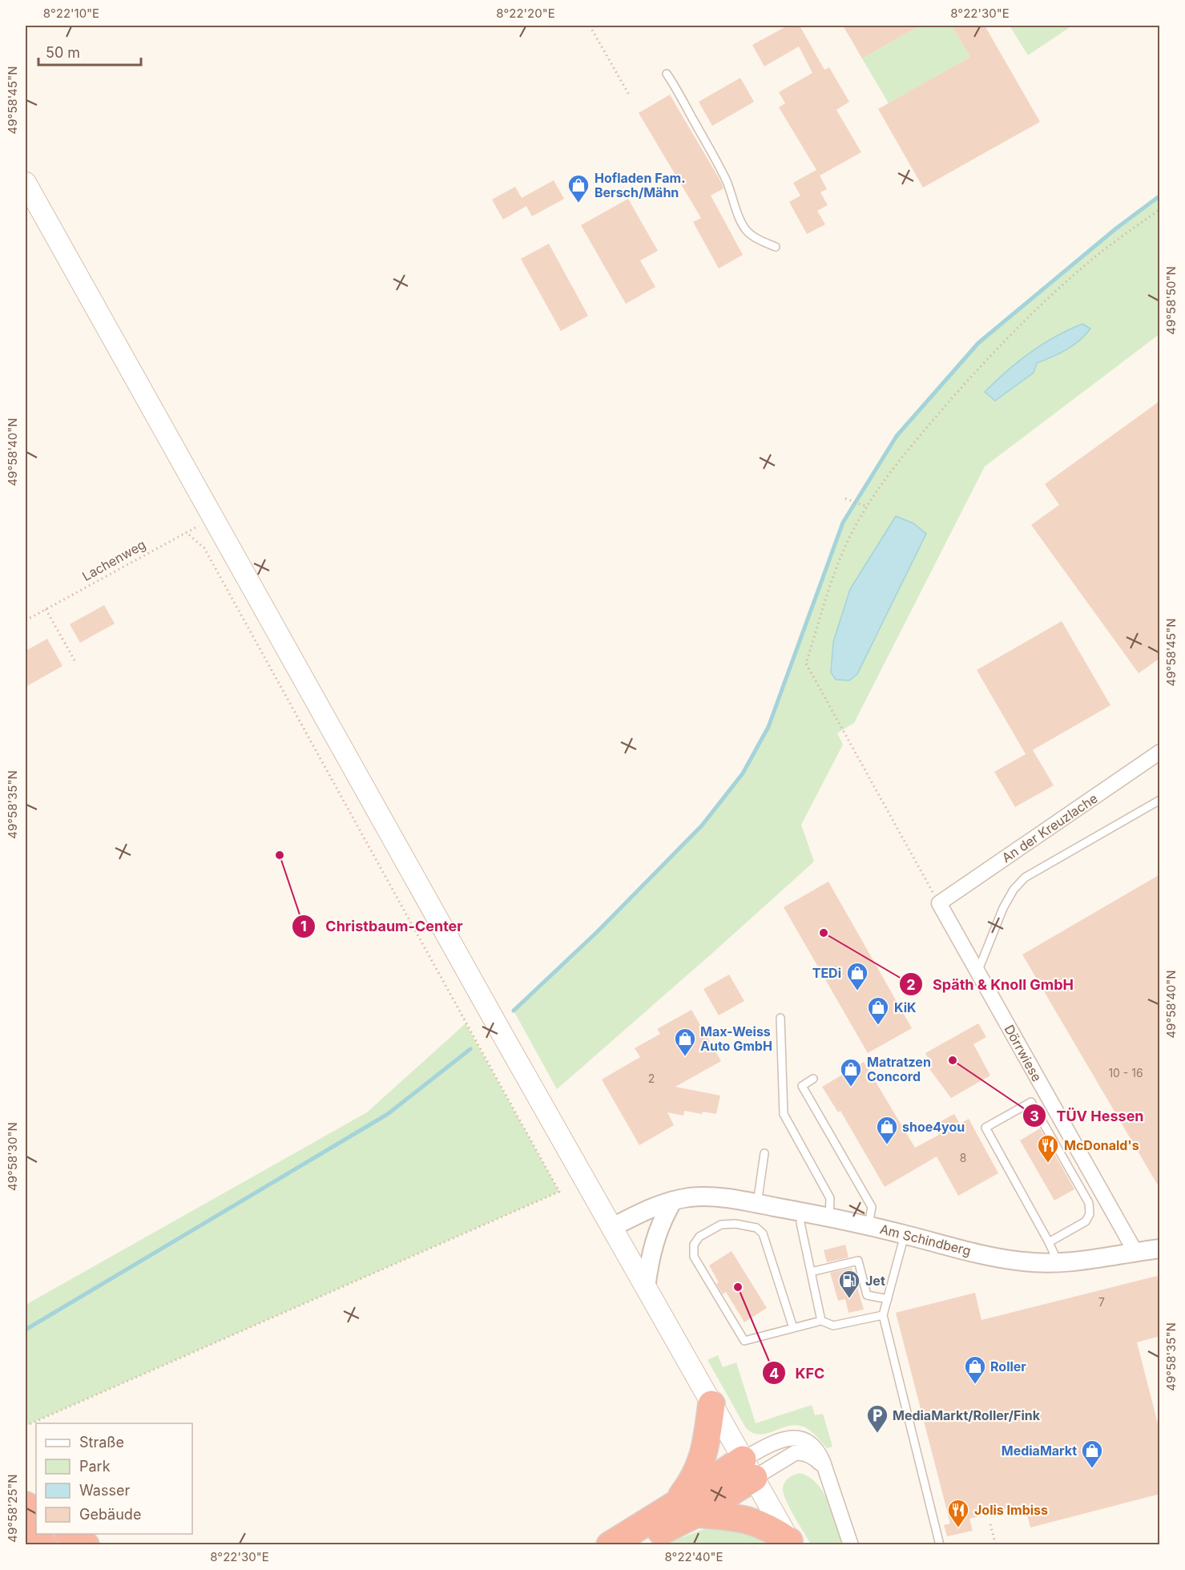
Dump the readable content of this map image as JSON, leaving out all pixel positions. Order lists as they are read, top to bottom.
{
  "streets": {
    "street": ["An der Kreuzlache", "Dörrwiese", "Am Schindberg"],
    "path": ["Lachenweg"]
  },
  "crossings": [
    ["An der Kreuzlache", "Dörrwiese"],
    ["Dörrwiese", "Am Schindberg"]
  ],
  "places": {
    "shop": [
      "Hofladen Fam. Bersch/Mähn",
      "TEDi",
      "KiK",
      "Max-Weiss Auto GmbH",
      "Matratzen Concord",
      "shoe4you",
      "Roller",
      "MediaMarkt"
    ],
    "other": [
      "Christbaum-Center",
      "Späth & Knoll GmbH",
      "TÜV Hessen",
      "KFC"
    ],
    "restaurant": ["McDonald's", "Jolis Imbiss"],
    "fuel station": ["Jet"],
    "parking": ["MediaMarkt/Roller/Fink"]
  },
  "house_numbers": [
    "10 - 16",
    "2",
    "8",
    "7"
  ],
  "legend": [
    "Straße",
    "Park",
    "Wasser",
    "Gebäude"
  ],
  "scale_bar": "50 m",
  "coordinates": [
    "8°22'10\"E",
    "8°22'20\"E",
    "8°22'30\"E",
    "49°58'45\"N",
    "49°58'50\"N",
    "49°58'40\"N",
    "49°58'35\"N",
    "49°58'30\"N",
    "49°58'25\"N",
    "8°22'40\"E"
  ]
}
